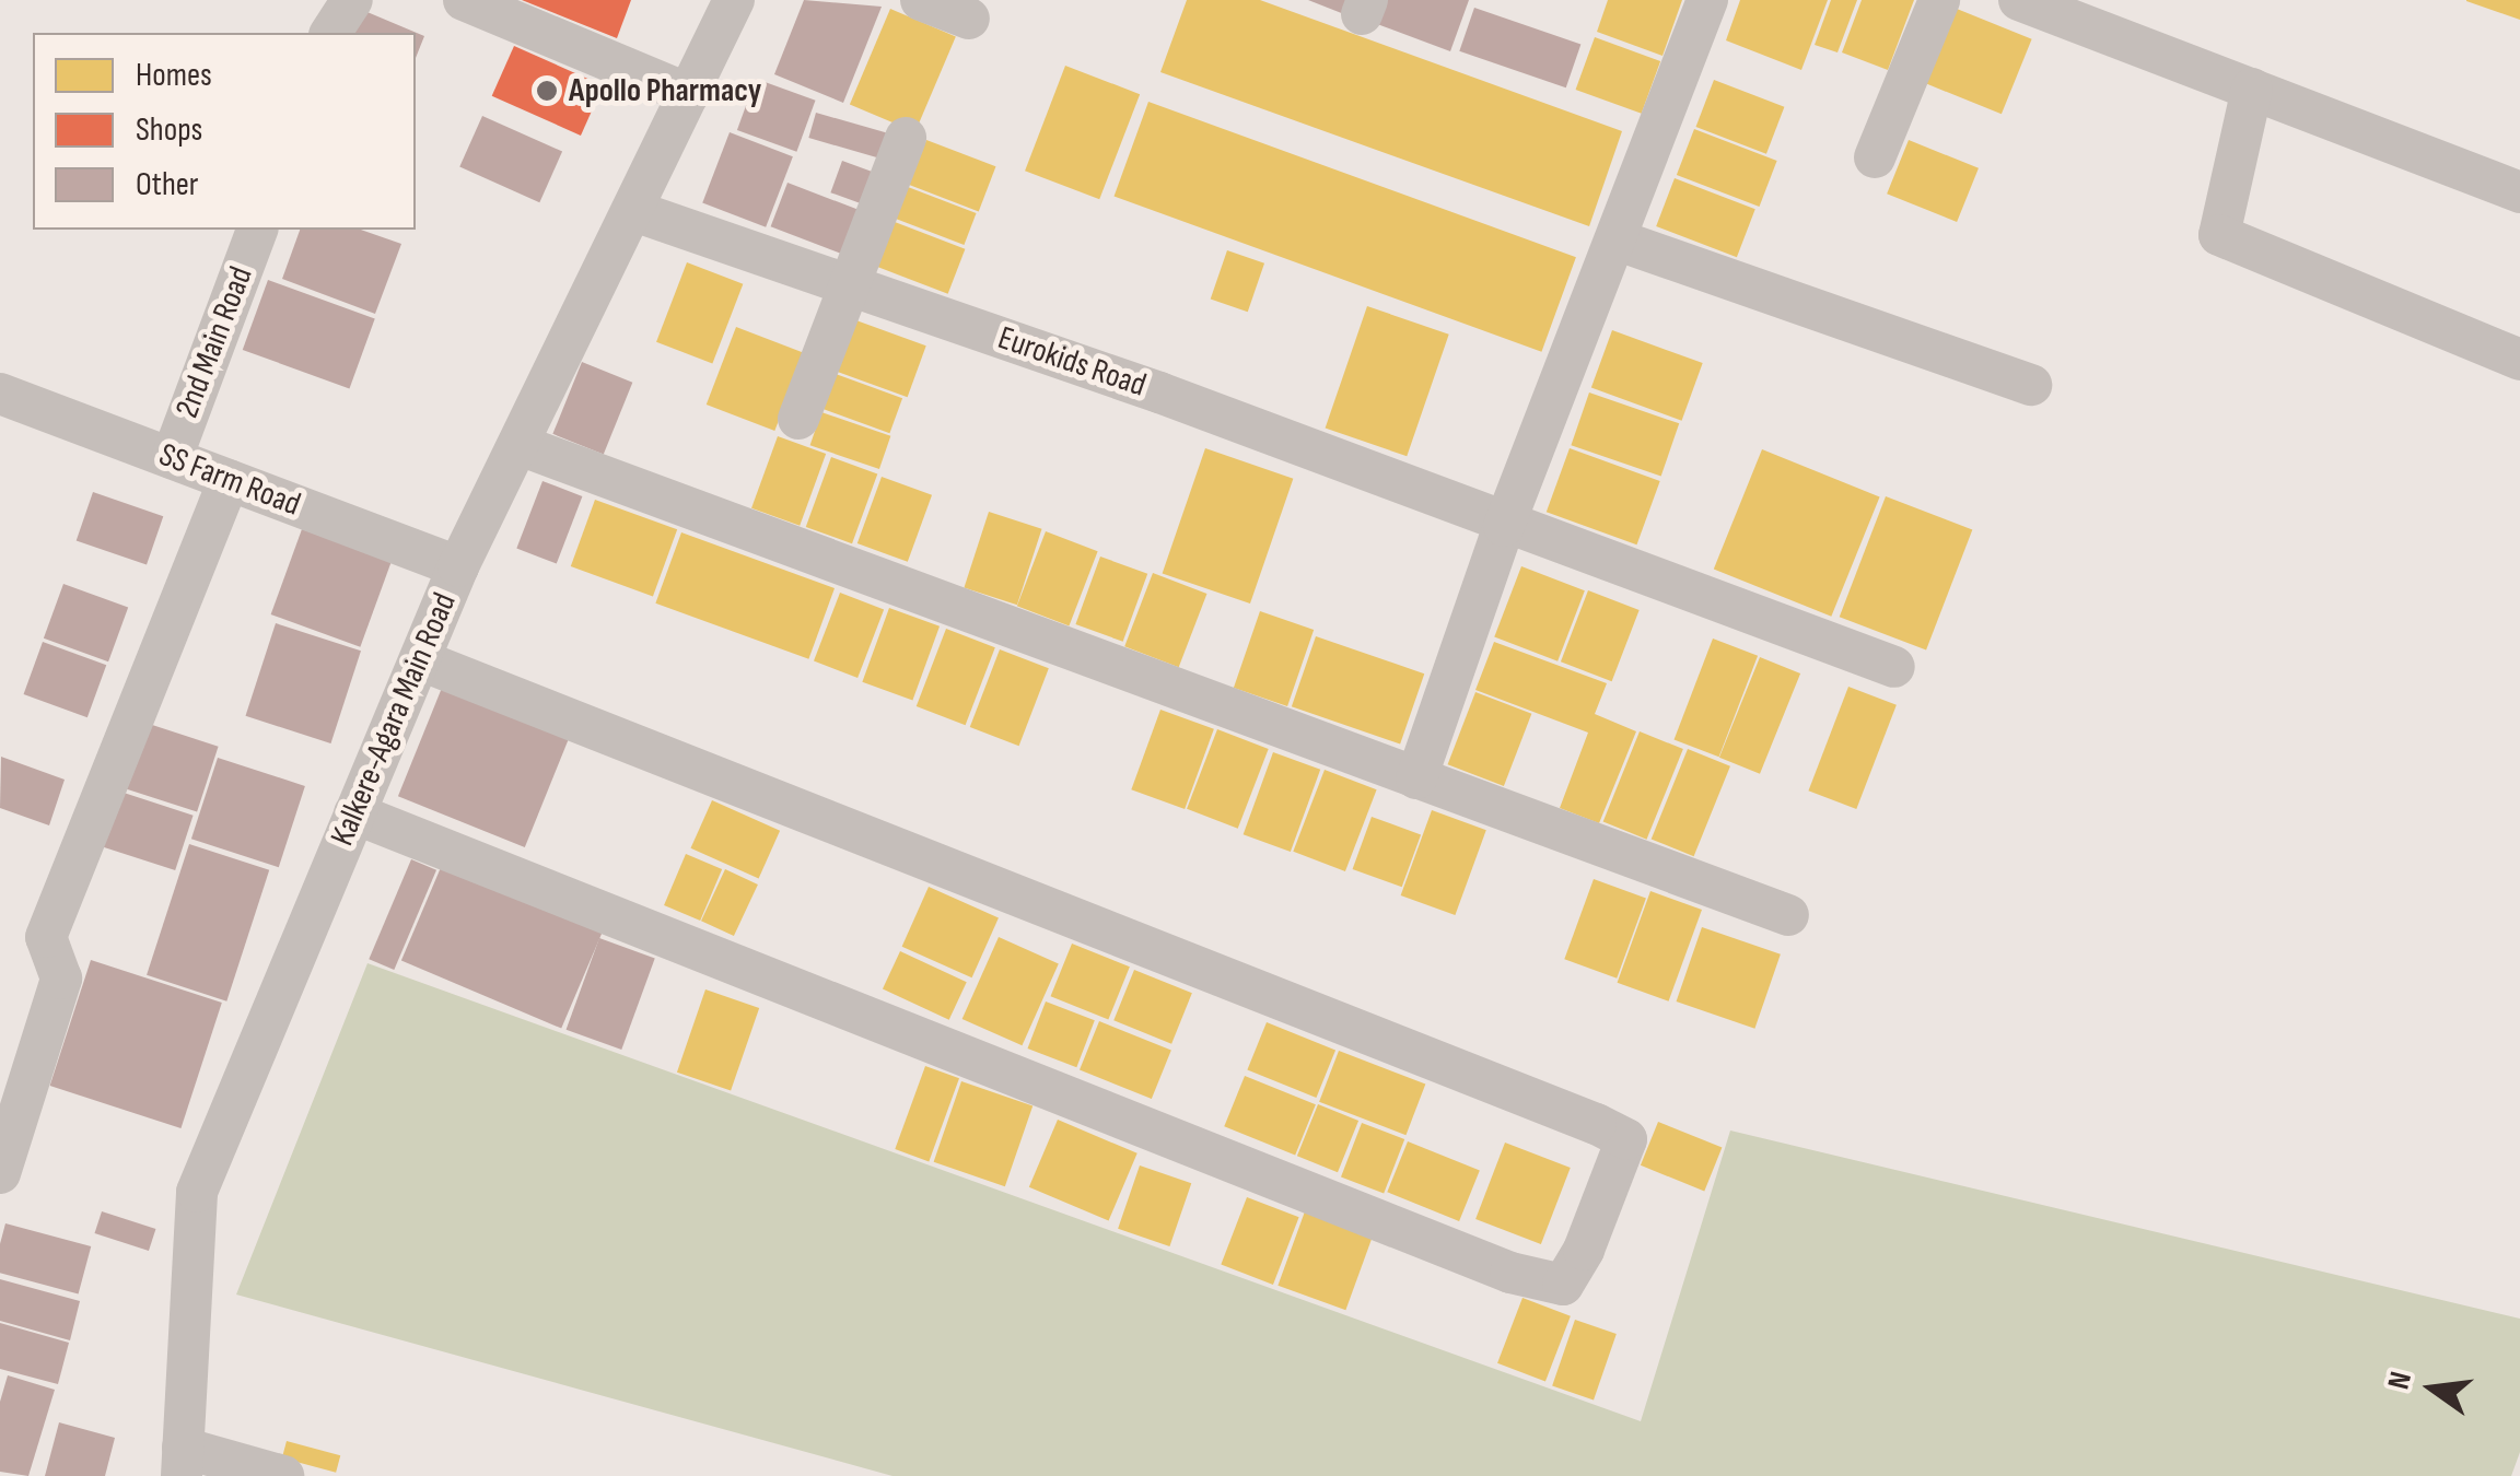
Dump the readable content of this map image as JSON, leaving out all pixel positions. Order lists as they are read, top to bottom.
{
  "streets": {
    "street": [
      "2nd Main Road",
      "Eurokids Road",
      "SS Farm Road",
      "Kalkere-Agara Main Road"
    ]
  },
  "crossings": [
    ["2nd Main Road", "SS Farm Road"],
    ["Eurokids Road", "Kalkere-Agara Main Road"],
    ["SS Farm Road", "Kalkere-Agara Main Road"]
  ],
  "places": ["Apollo Pharmacy"],
  "legend": ["Homes", "Shops", "Other"],
  "north": "left"
}
